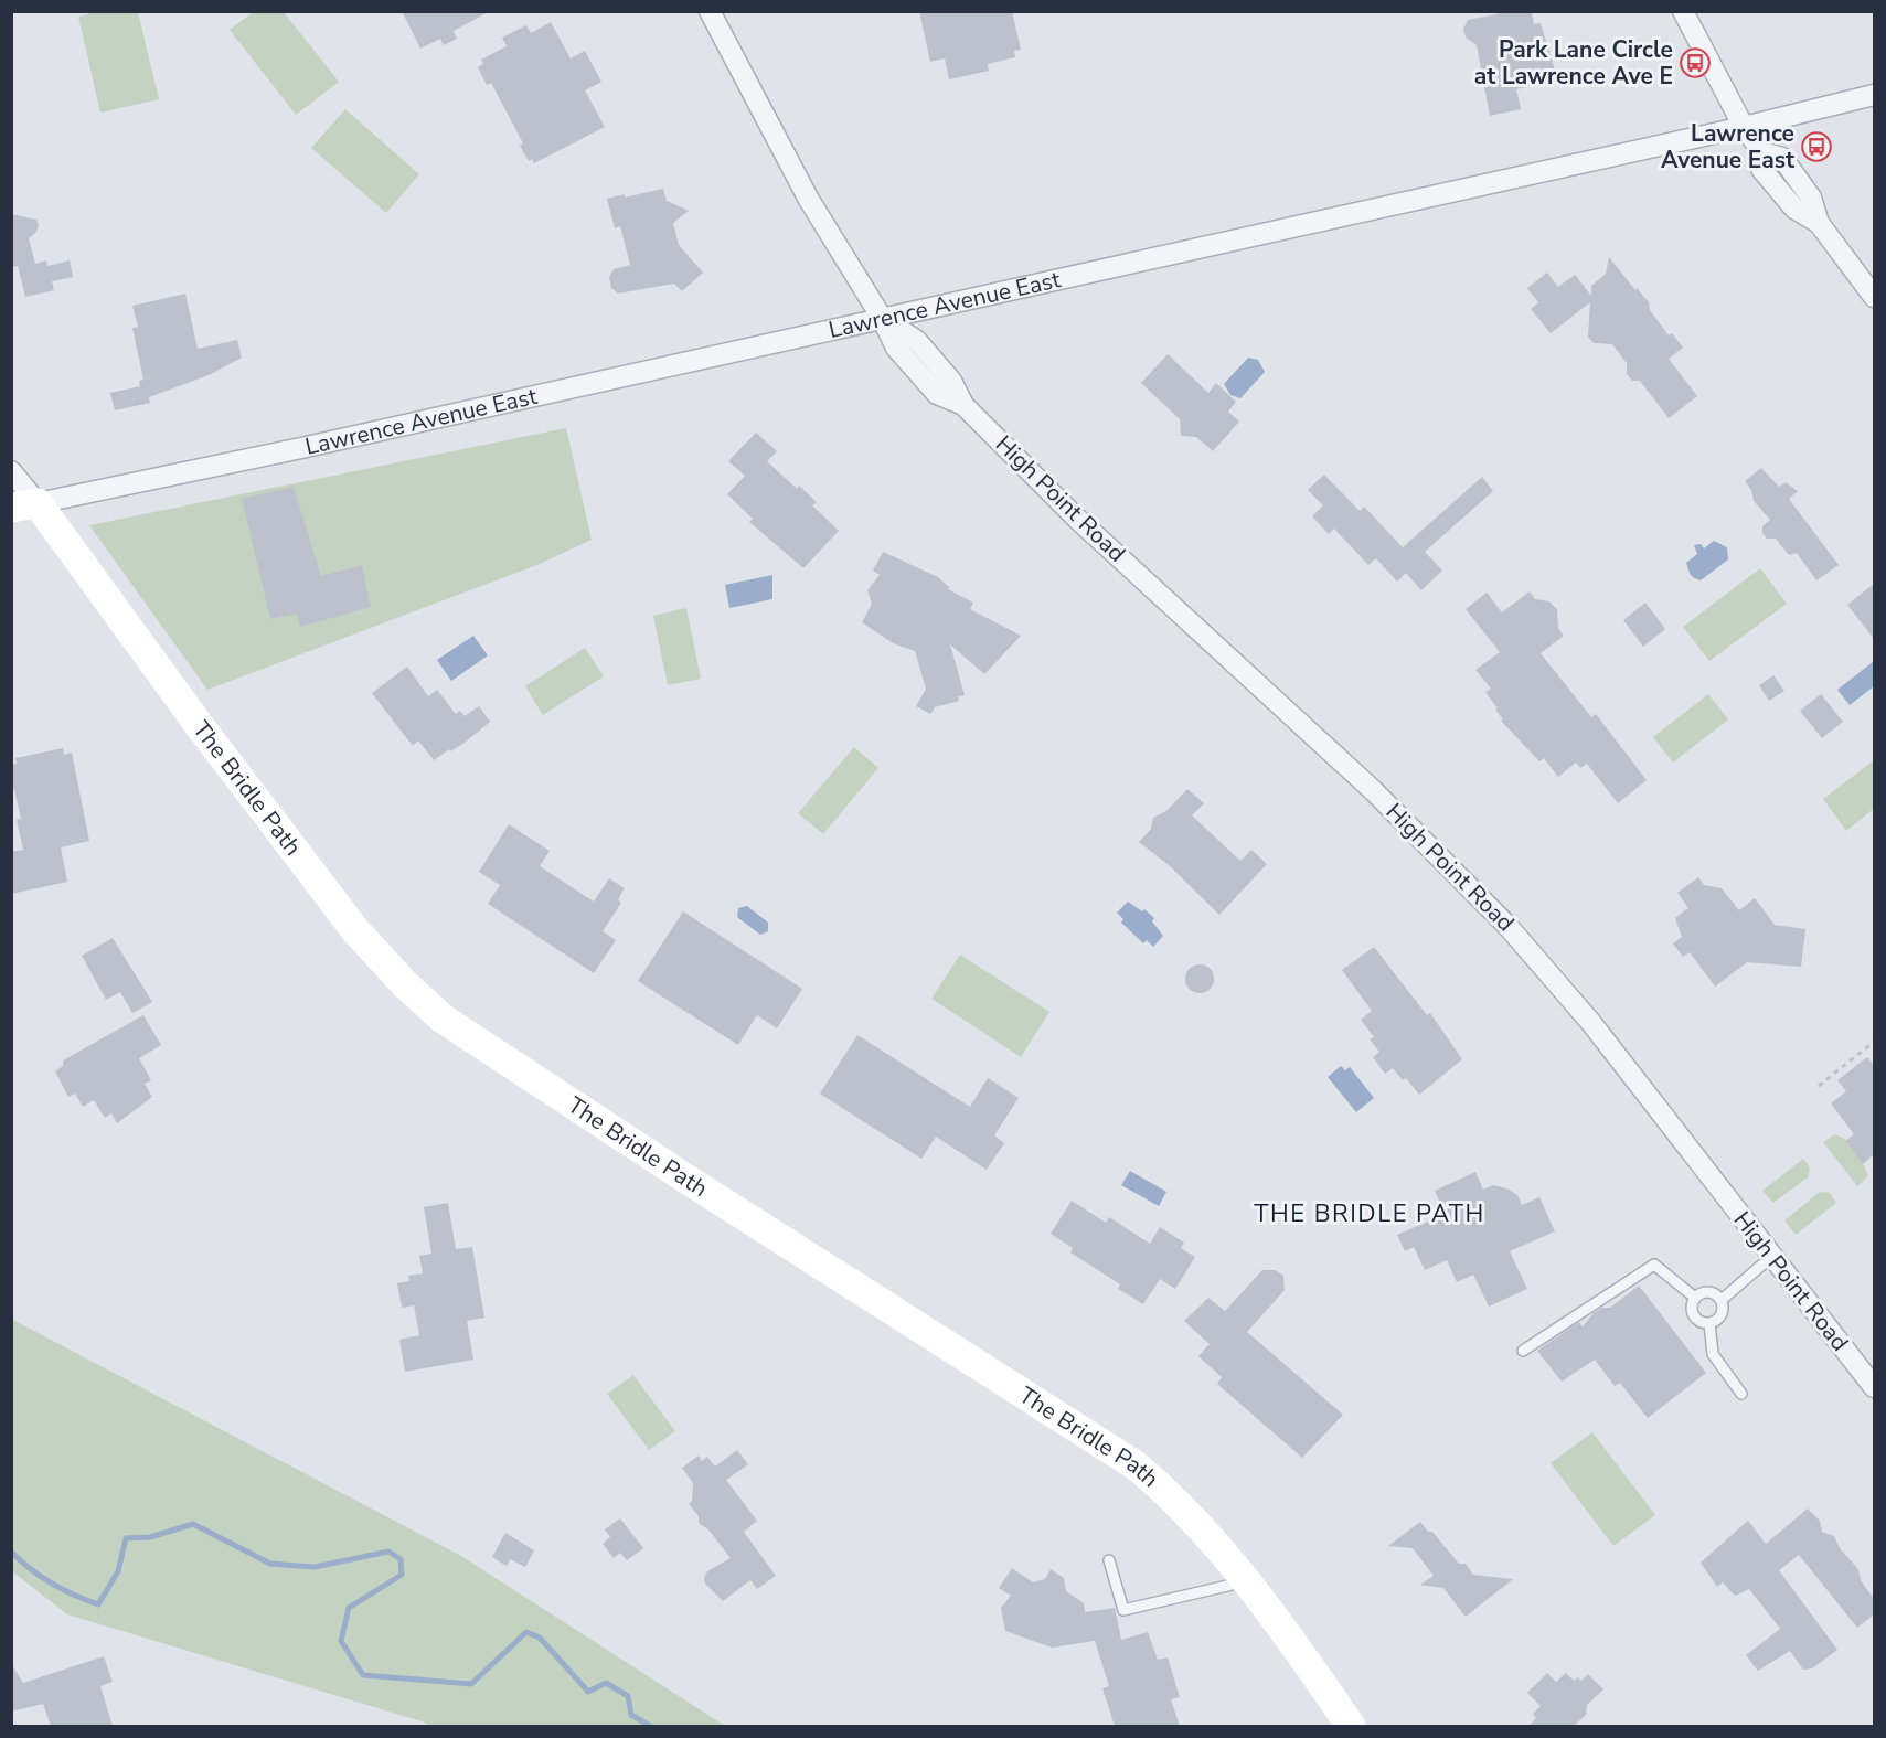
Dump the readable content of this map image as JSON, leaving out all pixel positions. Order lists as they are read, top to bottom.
{
  "streets": {
    "street": ["Lawrence Avenue East", "High Point Road", "The Bridle Path"]
  },
  "crossings": [
    ["Lawrence Avenue East", "High Point Road"],
    ["Lawrence Avenue East", "The Bridle Path"]
  ],
  "districts": ["THE BRIDLE PATH"],
  "places": {
    "bus stop": ["Park Lane Circle at Lawrence Ave E", "Lawrence Avenue East"]
  }
}
